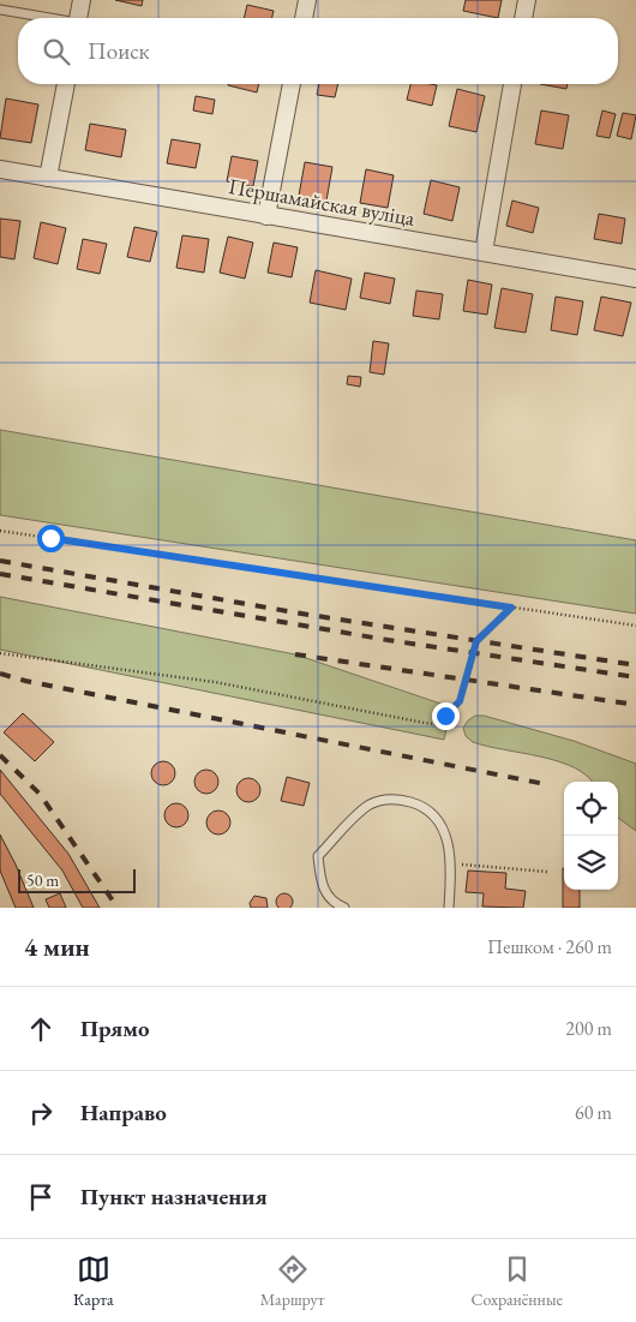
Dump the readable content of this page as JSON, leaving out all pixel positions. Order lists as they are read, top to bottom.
{
  "streets": {
    "street": ["Першамайская вуліца"]
  },
  "scale_bar": "50 m",
  "page": {
    "search": "Поиск",
    "scale": "50 m",
    "heading": ["4 мин", "Пешком · 260 m"],
    "list": [
      ["Прямо", "200 m"],
      ["Направо", "60 m"],
      "Пункт назначения"
    ],
    "nav": ["Карта", "Маршрут", "Сохранённые"]
  }
}
